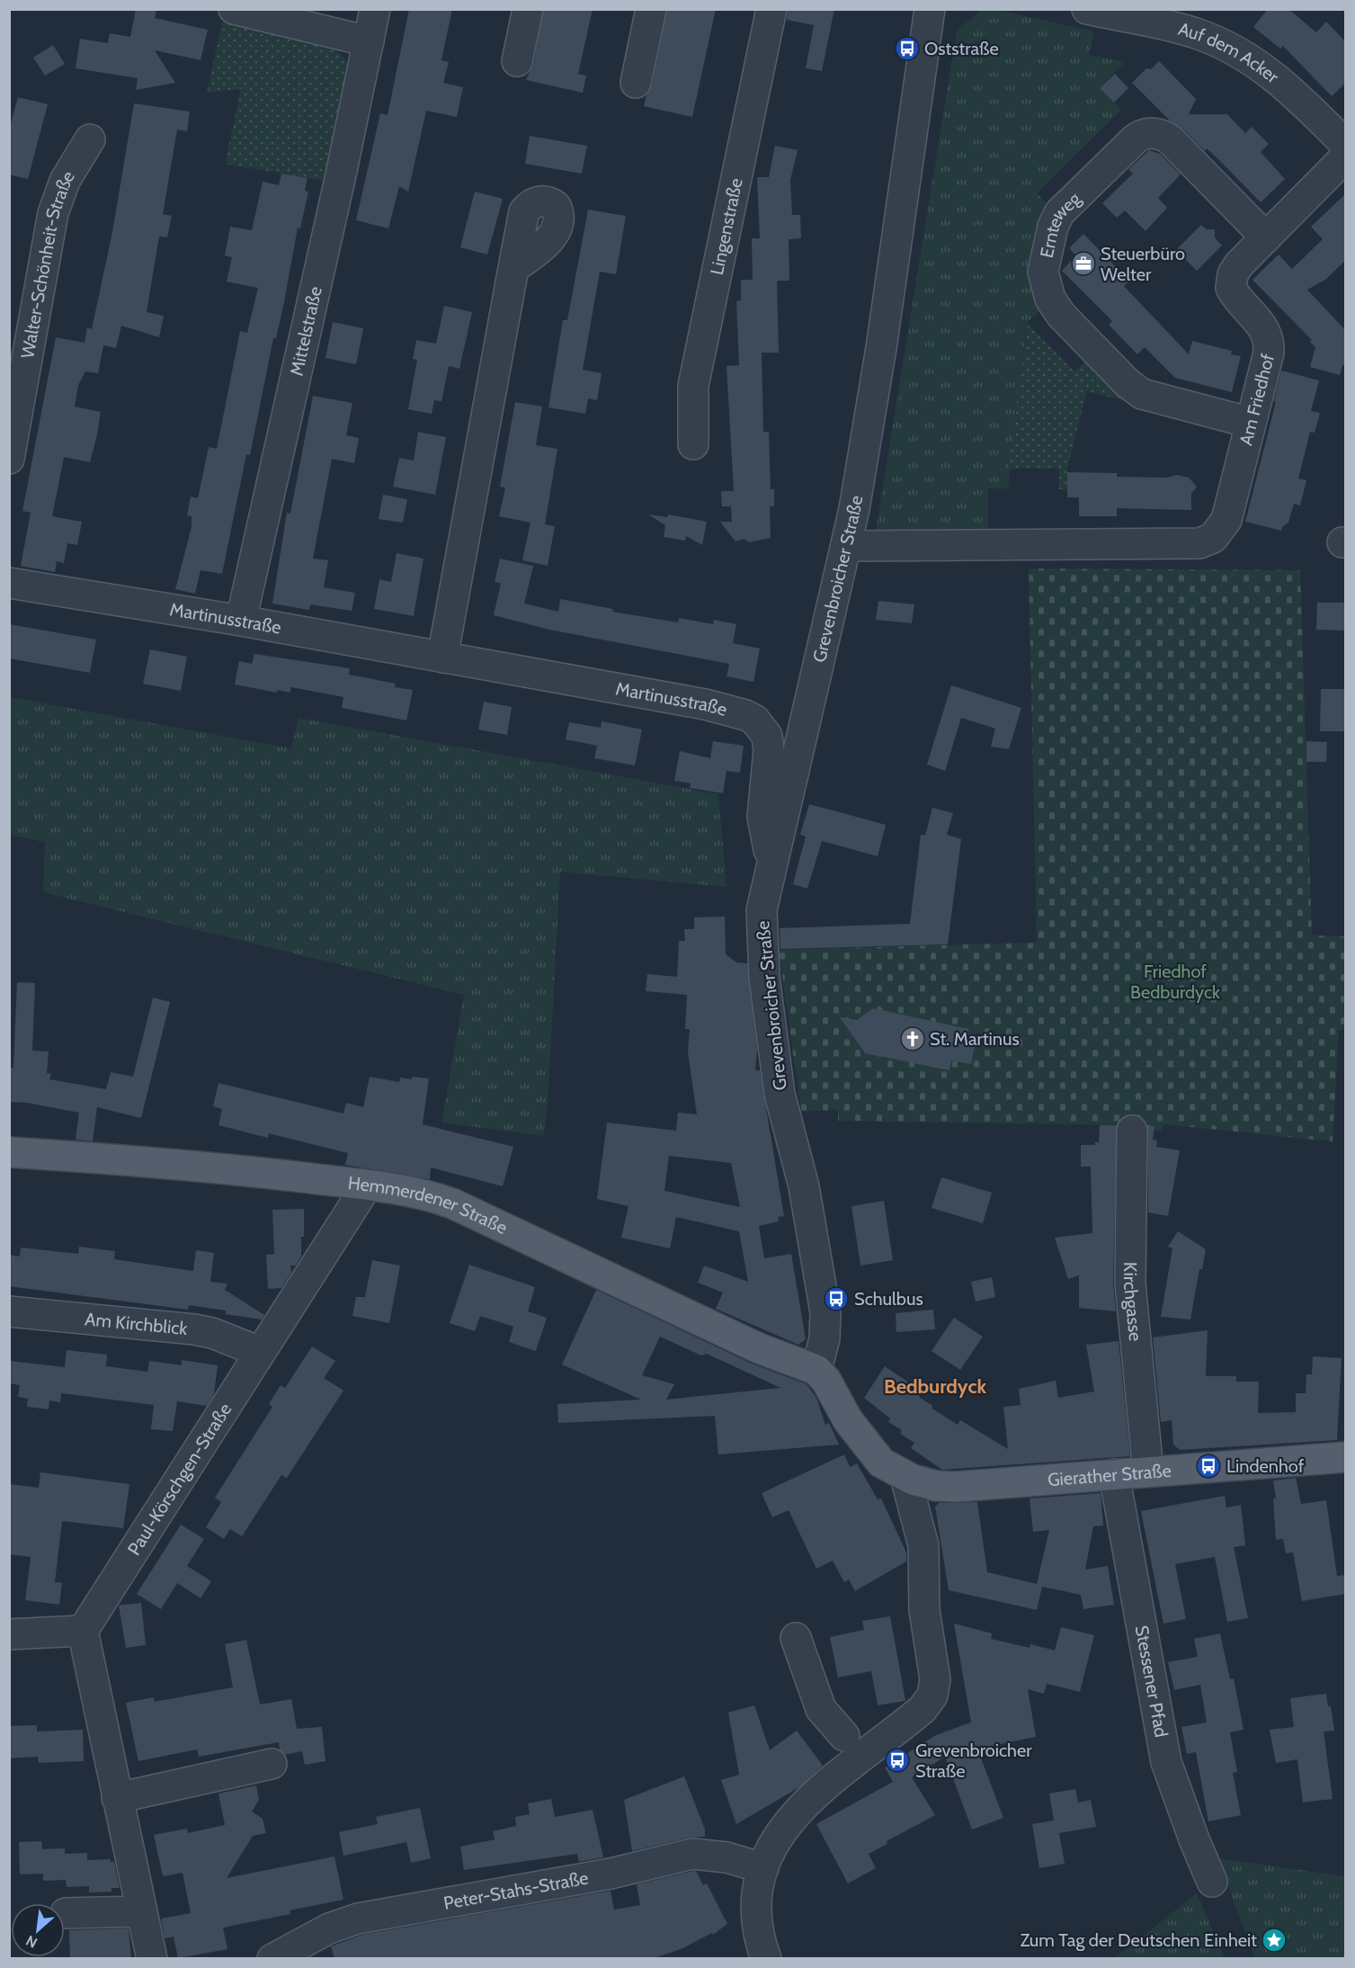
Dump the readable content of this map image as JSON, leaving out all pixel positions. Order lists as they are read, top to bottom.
{
  "streets": {
    "main road": ["Hemmerdener Straße", "Gierather Straße"],
    "street": [
      "Auf dem Acker",
      "Lingenstraße",
      "Ernteweg",
      "Walter-Schönheit-Straße",
      "Mittelstraße",
      "Am Friedhof",
      "Grevenbroicher Straße",
      "Martinusstraße",
      "Kirchgasse",
      "Am Kirchblick",
      "Paul-Körschgen-Straße",
      "Stessener Pfad",
      "Peter-Stahs-Straße"
    ]
  },
  "crossings": [
    ["Ernteweg", "Am Friedhof"],
    ["Mittelstraße", "Martinusstraße"],
    ["Am Friedhof", "Grevenbroicher Straße"],
    ["Grevenbroicher Straße", "Martinusstraße"],
    ["Grevenbroicher Straße", "Hemmerdener Straße"],
    ["Hemmerdener Straße", "Paul-Körschgen-Straße"],
    ["Kirchgasse", "Gierather Straße"],
    ["Am Kirchblick", "Paul-Körschgen-Straße"],
    ["Gierather Straße", "Stessener Pfad"]
  ],
  "districts": ["Bedburdyck"],
  "parks": ["Friedhof Bedburdyck"],
  "places": {
    "bus stop": [
      "Oststraße",
      "Schulbus",
      "Lindenhof",
      "Grevenbroicher Straße"
    ],
    "office": ["Steuerbüro Welter"],
    "church": ["St. Martinus"],
    "place": ["Zum Tag der Deutschen Einheit"]
  },
  "north": "bottom left"
}
